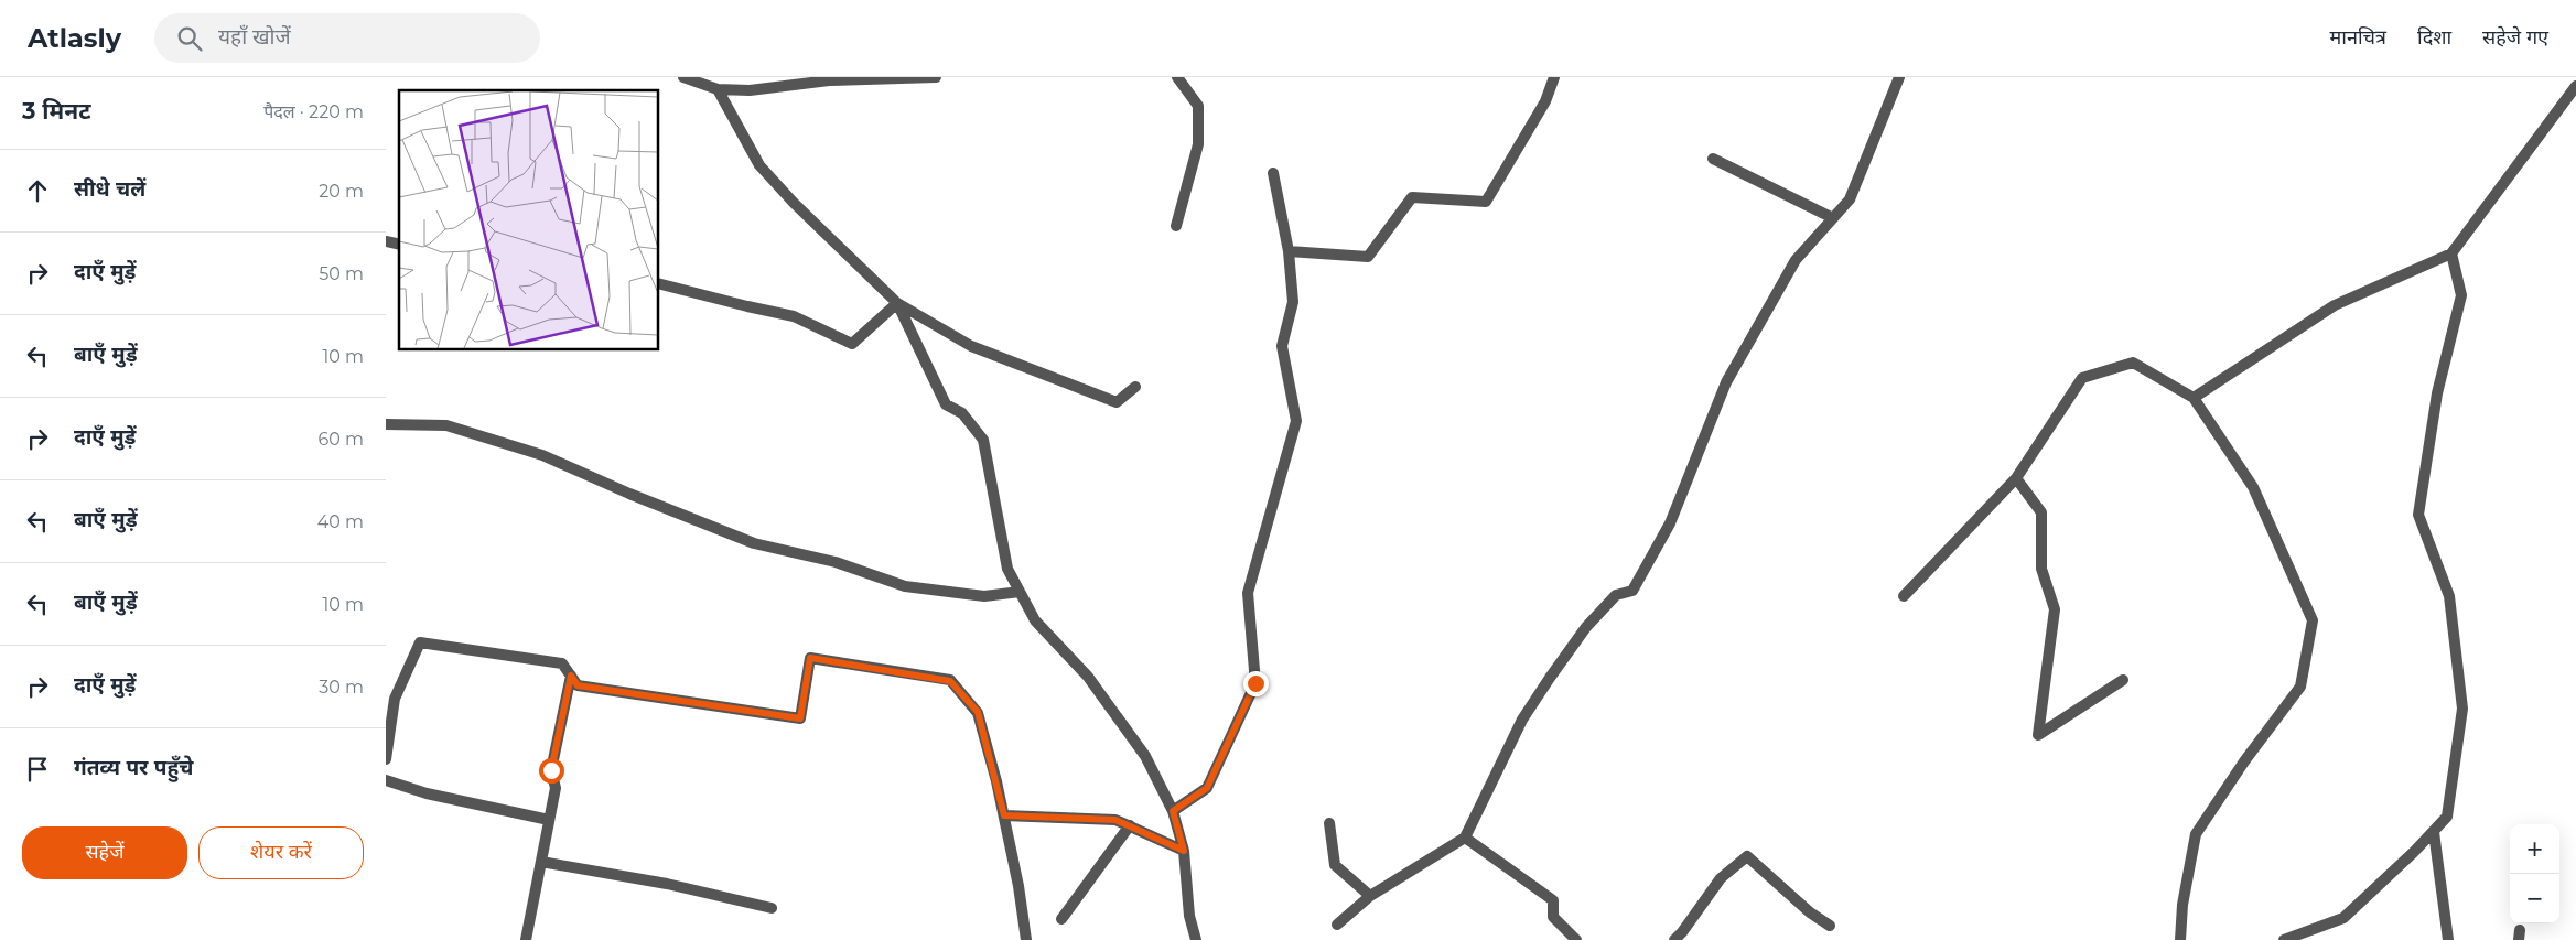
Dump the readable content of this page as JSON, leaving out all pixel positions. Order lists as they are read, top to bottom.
{
  "page": {
    "header": "Atlasly",
    "search": "यहाँ खोजें",
    "nav": ["मानचित्र", "दिशा", "सहेजे गए"],
    "heading": ["3 मिनट", "पैदल · 220 m"],
    "list": [
      ["सीधे चलें", "20 m"],
      ["दाएँ मुड़ें", "50 m"],
      ["बाएँ मुड़ें", "10 m"],
      ["दाएँ मुड़ें", "60 m"],
      ["बाएँ मुड़ें", "40 m"],
      ["बाएँ मुड़ें", "10 m"],
      ["दाएँ मुड़ें", "30 m"],
      "गंतव्य पर पहुँचे"
    ],
    "buttons": ["सहेजें", "शेयर करें"],
    "map_buttons": ["+", "−"]
  }
}
